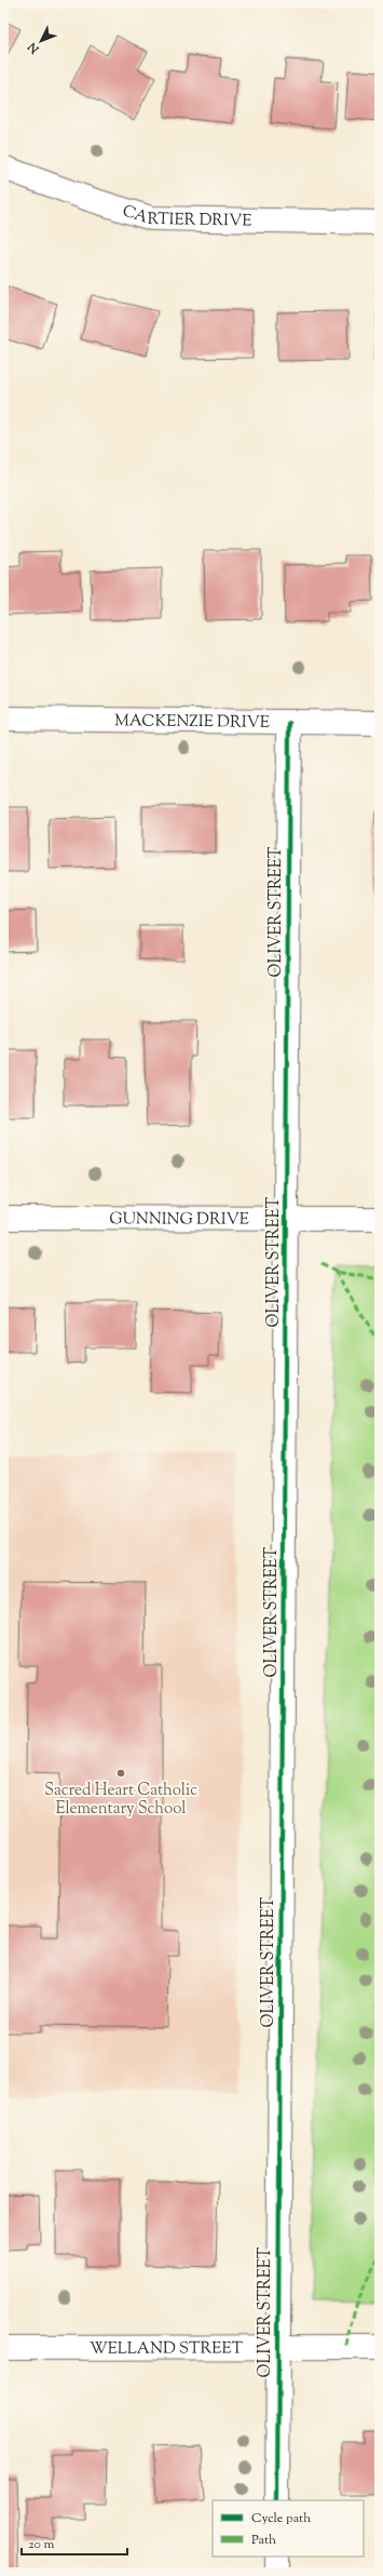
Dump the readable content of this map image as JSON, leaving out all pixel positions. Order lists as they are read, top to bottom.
{
  "streets": {
    "street": [
      "CARTIER DRIVE",
      "MACKENZIE DRIVE",
      "OLIVER STREET",
      "GUNNING DRIVE",
      "WELLAND STREET"
    ]
  },
  "crossings": [
    ["MACKENZIE DRIVE", "OLIVER STREET"],
    ["OLIVER STREET", "GUNNING DRIVE"],
    ["OLIVER STREET", "WELLAND STREET"]
  ],
  "places": ["Sacred Heart Catholic Elementary School"],
  "legend": ["Cycle path", "Path"],
  "scale_bar": "20 m",
  "north": "bottom left"
}
